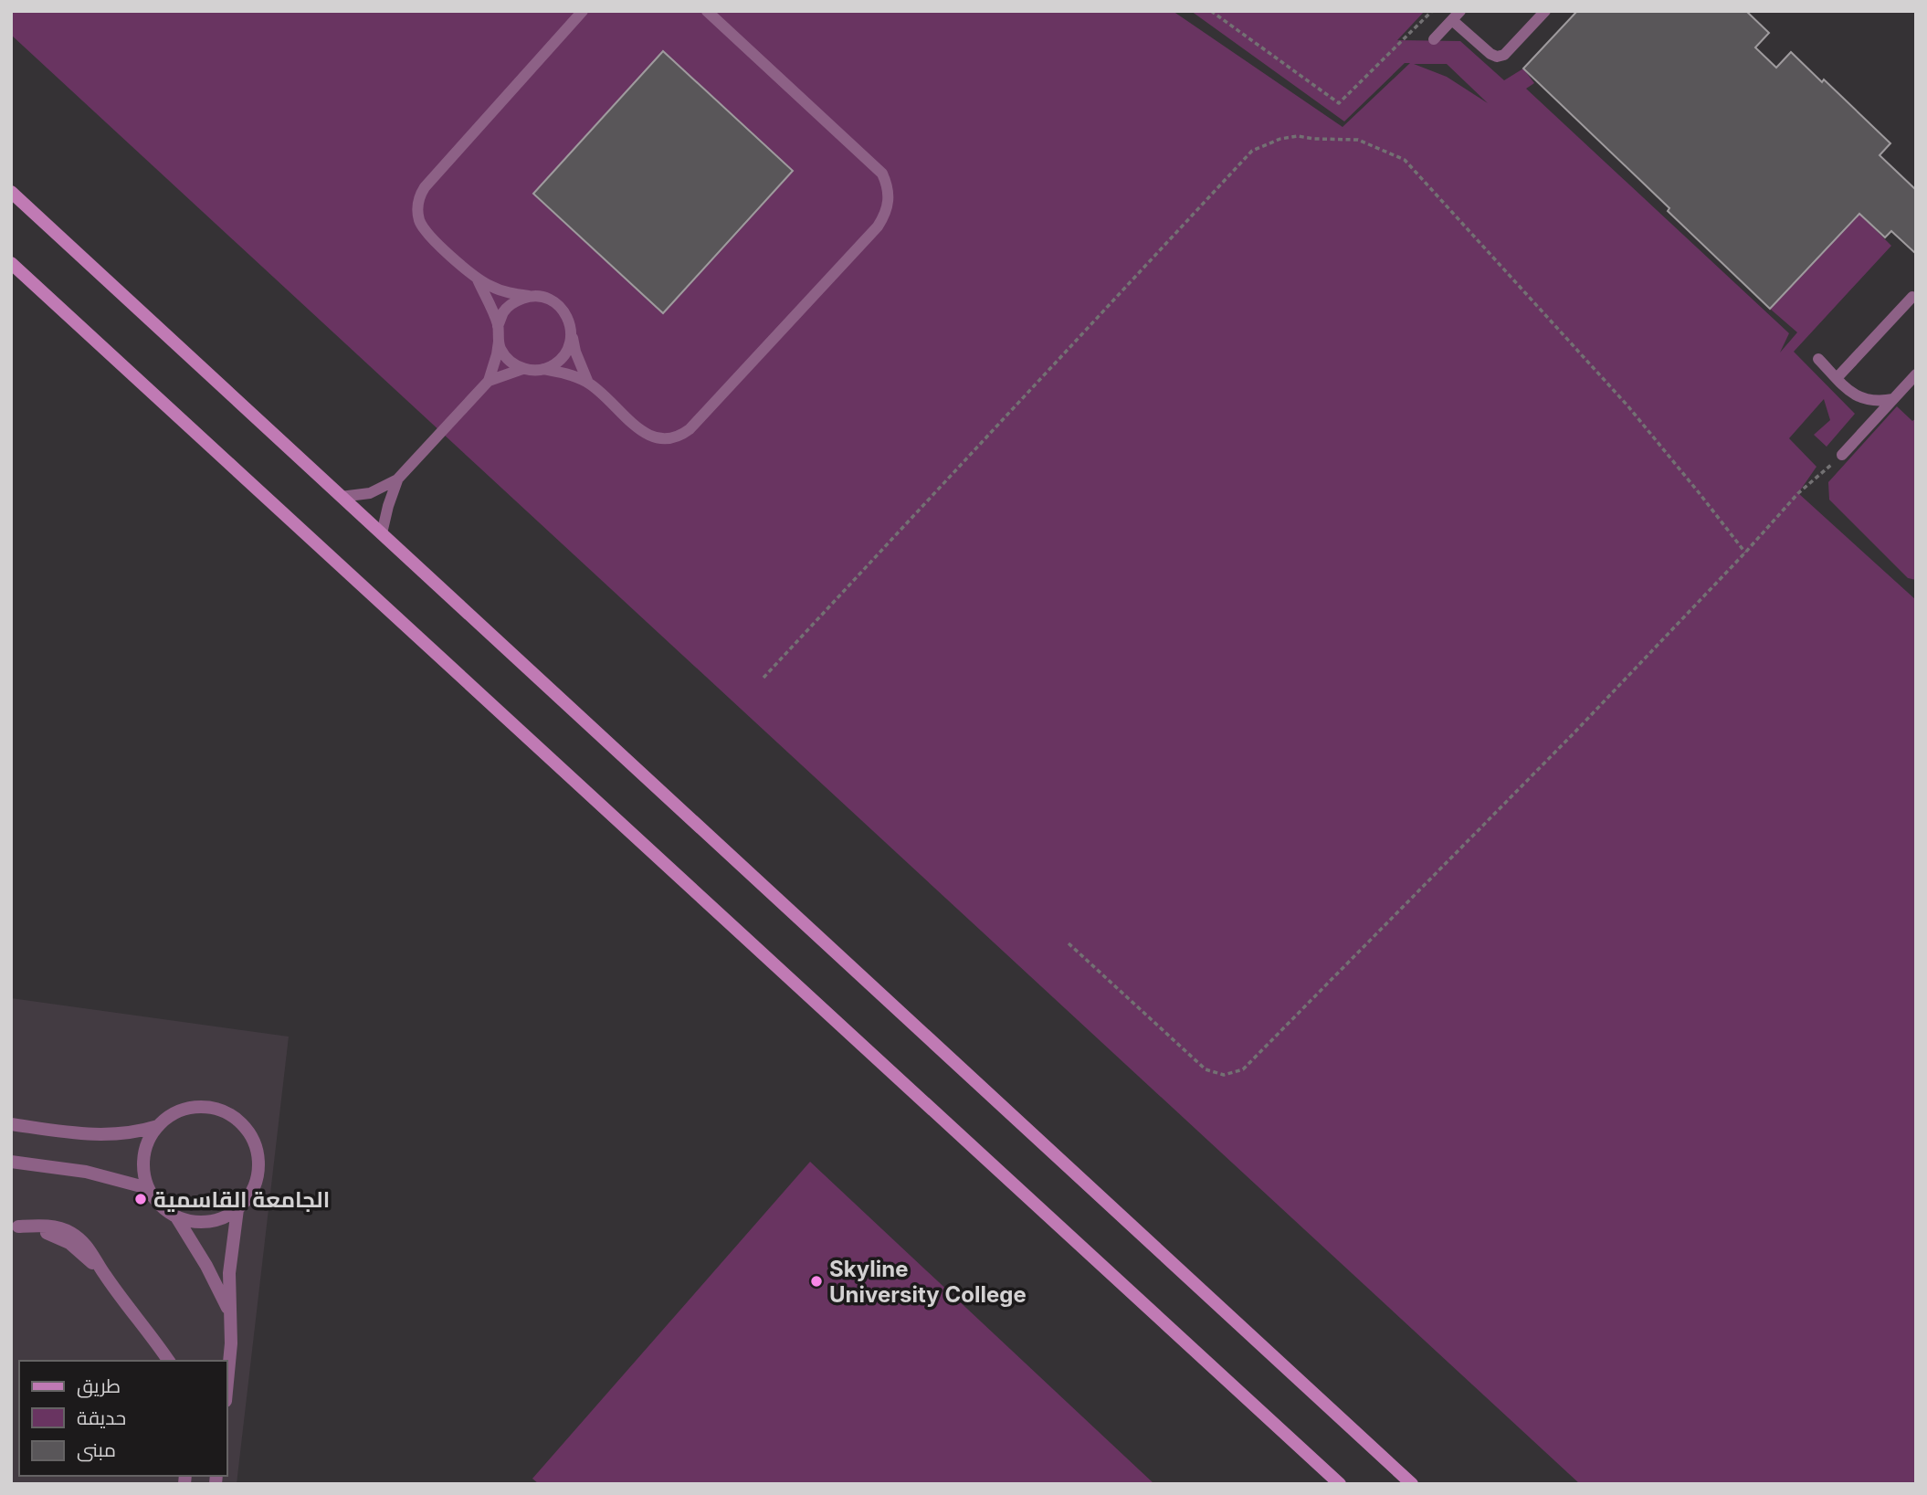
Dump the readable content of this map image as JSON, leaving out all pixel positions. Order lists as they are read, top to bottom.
{
  "places": ["الجامعة القاسمية", "Skyline University College"],
  "legend": ["طريق", "حديقة", "مبنى"]
}
